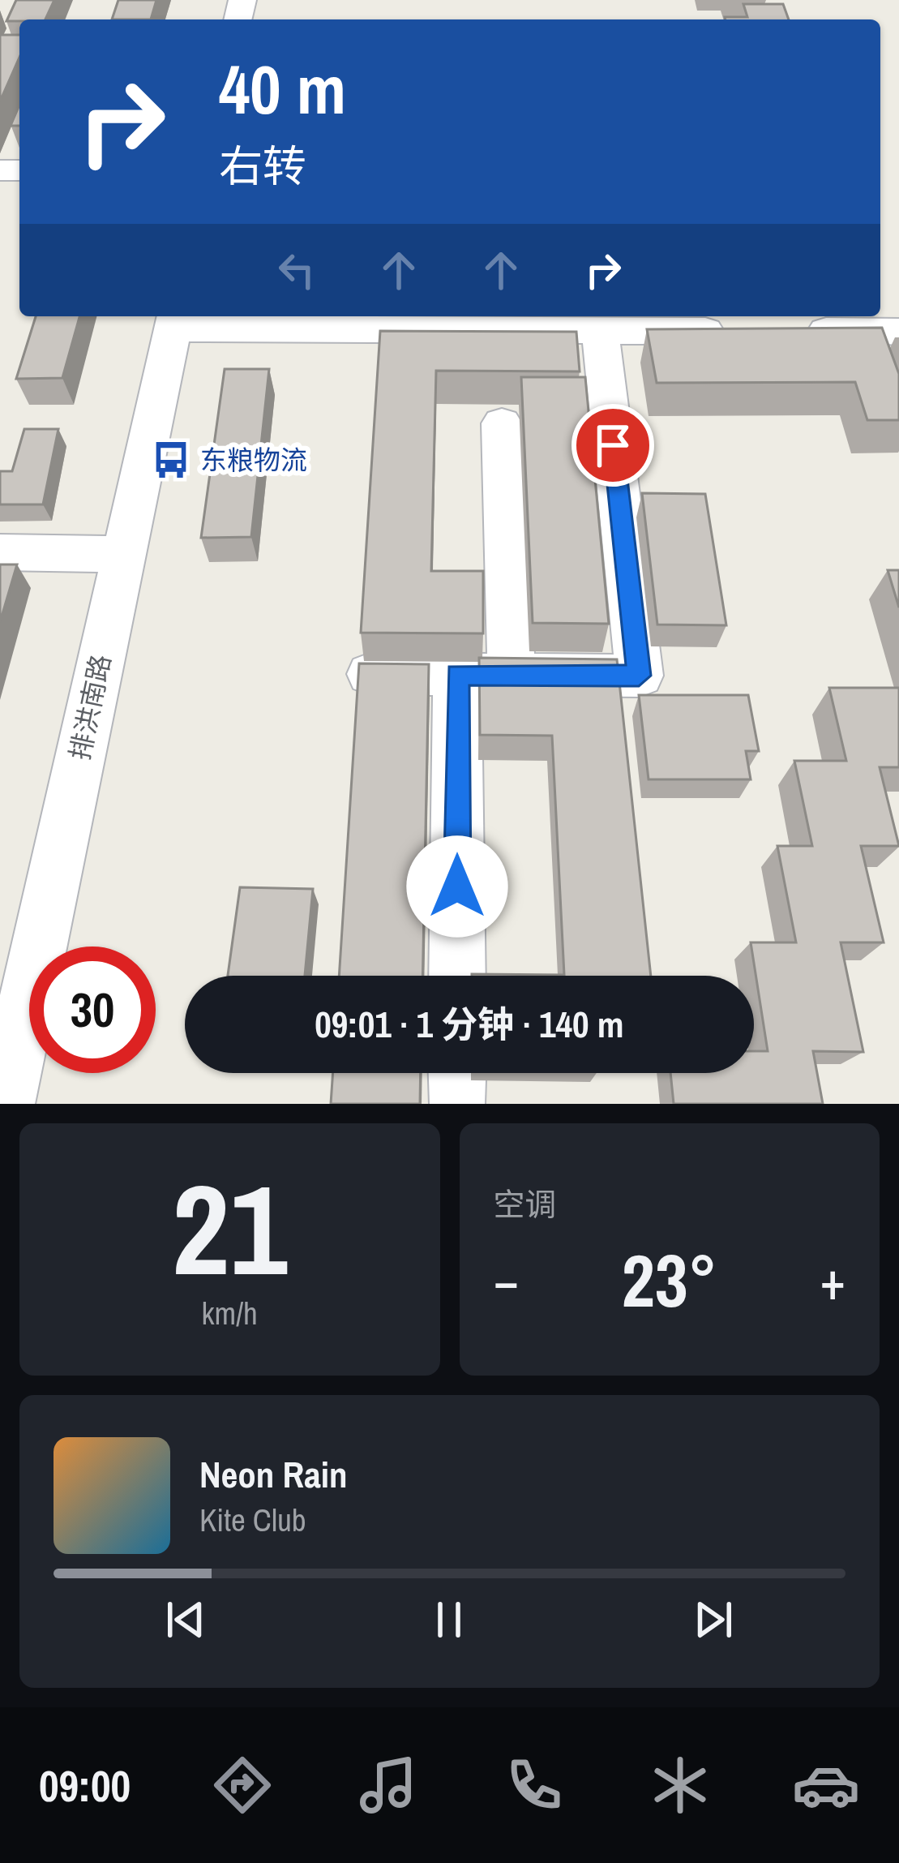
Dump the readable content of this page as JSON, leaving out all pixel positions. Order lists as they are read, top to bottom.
{
  "streets": {
    "street": ["排洪南路"]
  },
  "places": {
    "bus stop": ["东粮物流"]
  },
  "page": {
    "turn": ["40 m", "右转"],
    "limit": "30",
    "trip": "09:01 · 1 分钟 · 140 m",
    "tile": [
      ["21", "km/h"],
      "空调"
    ],
    "heat": ["−", "23°", "+"],
    "song": ["Neon Rain", "Kite Club"],
    "tabs": "09:00"
  }
}
